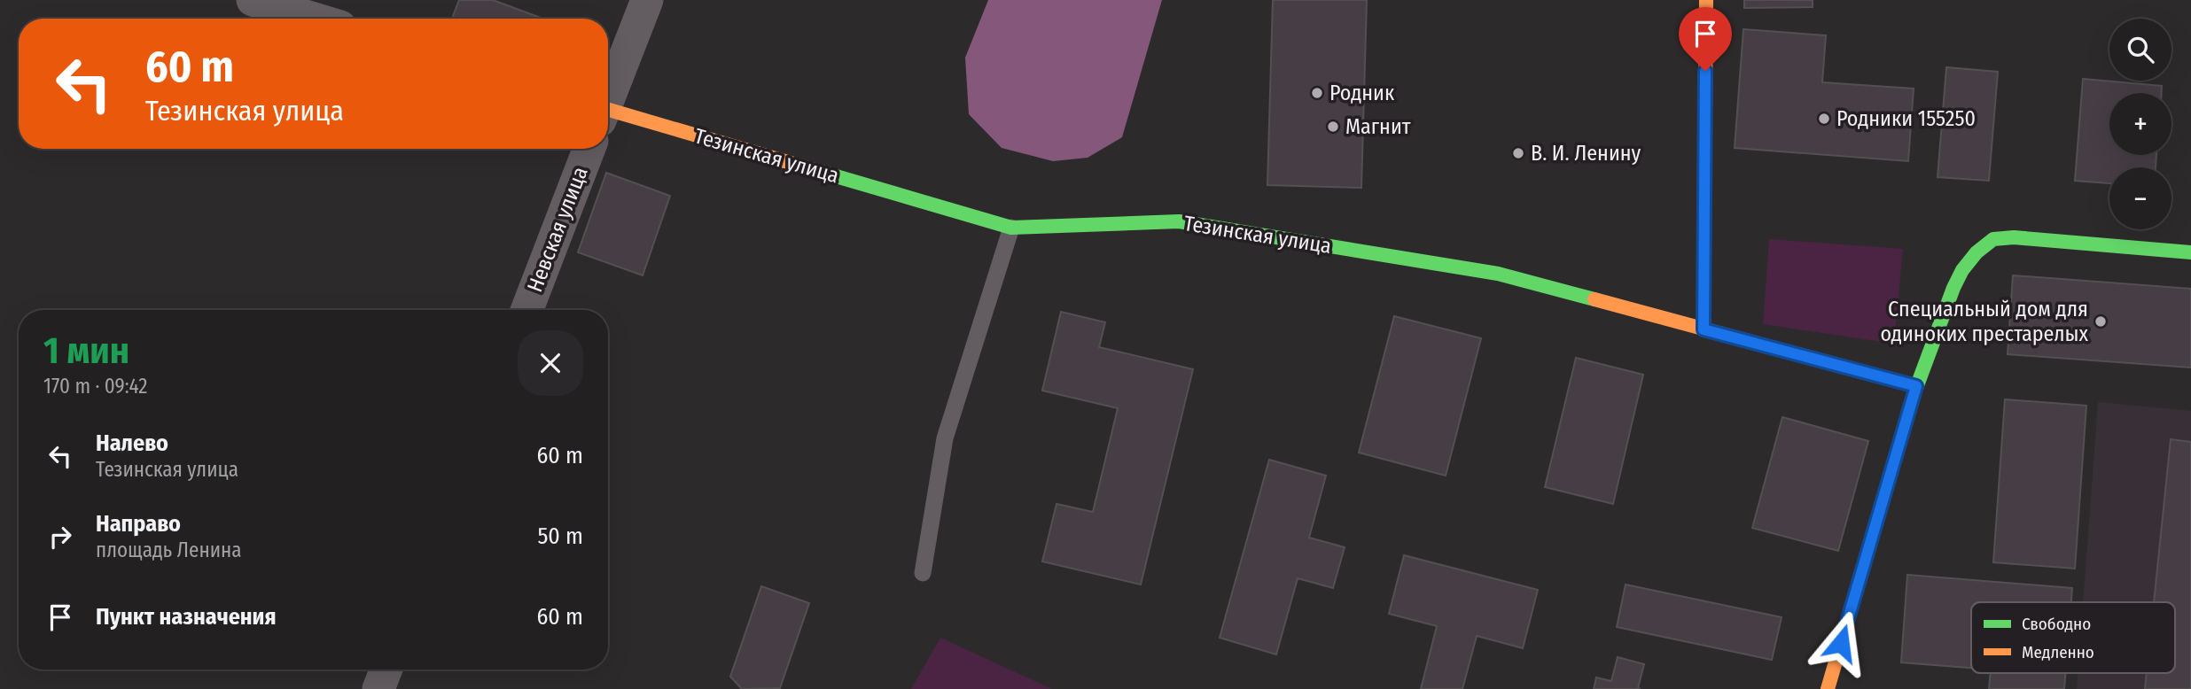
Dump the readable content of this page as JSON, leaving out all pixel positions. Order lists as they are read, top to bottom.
{
  "streets": {
    "street": ["Тезинская улица", "Невская улица"]
  },
  "places": [
    "Родник",
    "Родники 155250",
    "Магнит",
    "В. И. Ленину",
    "Специальный дом для одиноких престарелых"
  ],
  "legend": ["Свободно", "Медленно"],
  "page": {
    "map_buttons": ["+", "−"],
    "turn": ["60 m", "Тезинская улица"],
    "heading": ["1 мин", "170 m · 09:42"],
    "list": [
      {
        "name": "Налево",
        "note": "Тезинская улица",
        "value": "60 m"
      },
      {
        "name": "Направо",
        "note": "площадь Ленина",
        "value": "50 m"
      },
      {
        "name": "Пункт назначения",
        "value": "60 m"
      }
    ]
  }
}
